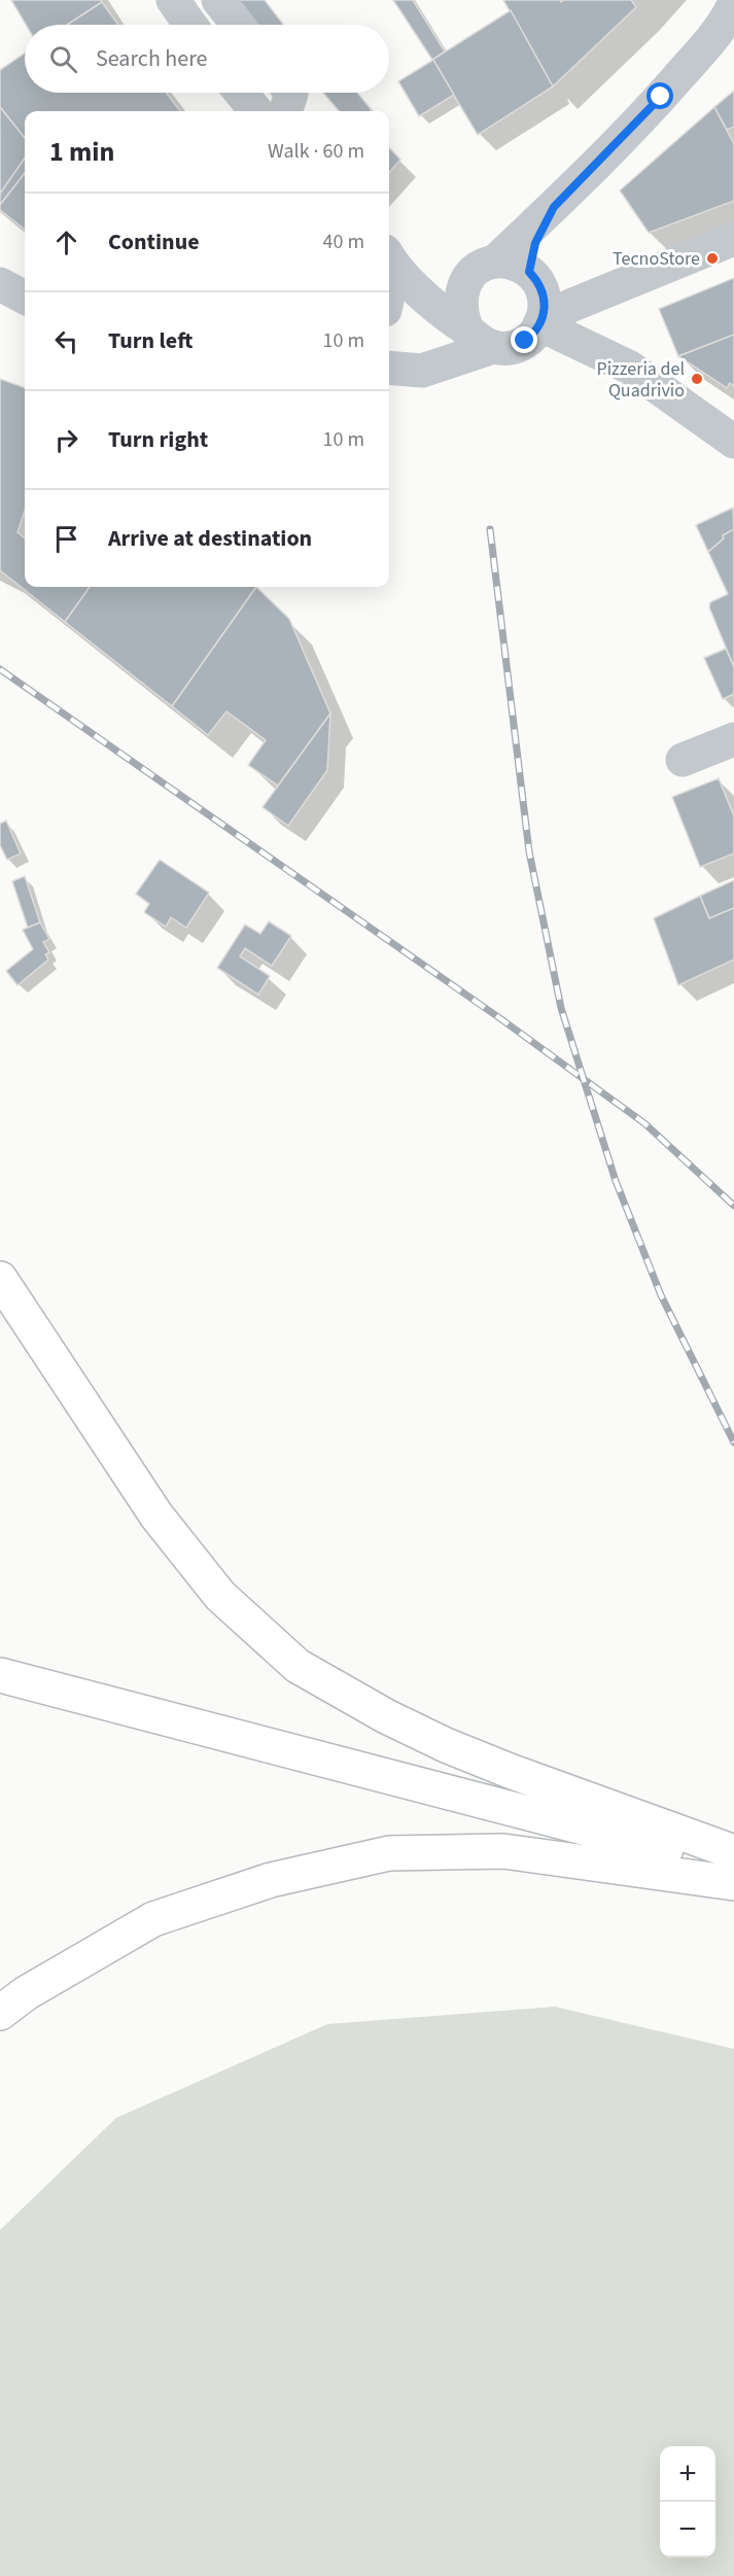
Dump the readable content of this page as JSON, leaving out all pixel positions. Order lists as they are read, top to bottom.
{
  "places": ["TecnoStore", "Pizzeria del Quadrivio"],
  "page": {
    "search": "Search here",
    "heading": ["1 min", "Walk · 60 m"],
    "list": [
      ["Continue", "40 m"],
      ["Turn left", "10 m"],
      ["Turn right", "10 m"],
      "Arrive at destination"
    ],
    "map_buttons": ["+", "−"]
  }
}
